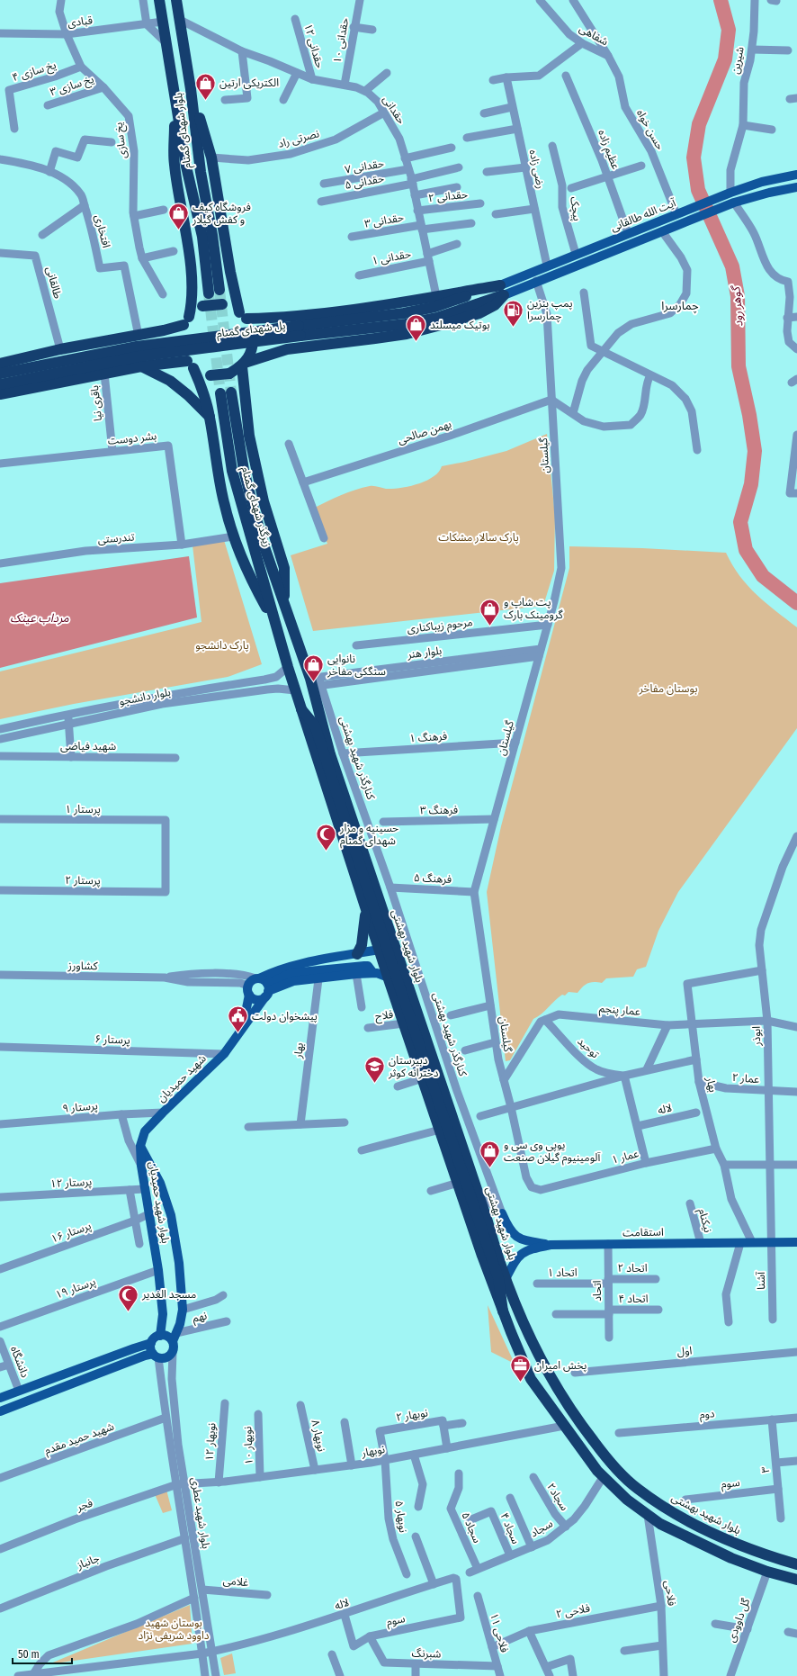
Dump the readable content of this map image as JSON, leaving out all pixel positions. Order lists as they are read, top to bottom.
{
  "streets": {
    "highway": [
      "بلوار شهدای گمنام",
      "پل شهدای گمنام",
      "زیرگذر شهدای گمنام",
      "بلوار شهید بهشتی"
    ],
    "main road": [
      "آیت الله طالقانی",
      "شهید حمیدیان",
      "بلوار شهید حمیدیان",
      "استقامت"
    ],
    "street": [
      "قبادی",
      "شفاهی",
      "حقدانی ۱۰",
      "حقدانی ۱۲",
      "شیرین",
      "یخ سازی ۴",
      "یخ سازی ۳",
      "حقدانی",
      "حسن خواه",
      "نصرتی راد",
      "یخ سازی",
      "عظیم زاده",
      "حقدانی ۷",
      "رضی زاده",
      "حقدانی ۵",
      "حقدانی ۲",
      "پیچک",
      "حقدانی ۳",
      "افتخاری",
      "حقدانی ۱",
      "طالقانی",
      "باقری نیا",
      "بهمن صالحی",
      "بشر دوست",
      "گیلستان",
      "تندرستی",
      "مرحوم زیباکناری",
      "بلوار هنر",
      "بلوار دانشجو",
      "فرهنگ ۱",
      "شهید فیاضی",
      "کنارگذر شهید بهشتی",
      "پرستار ۱",
      "فرهنگ ۳",
      "فرهنگ ۵",
      "پرستار ۲",
      "کشاورز",
      "عمار پنجم",
      "فلاح",
      "ابوذر",
      "پرستار ۶",
      "توحید",
      "بهار",
      "عمار ۲",
      "پرستار ۹",
      "لاله",
      "عمار ۱",
      "پرستار ۱۲",
      "نیکنام",
      "پرستار ۱۶",
      "اتحاد ۲",
      "اتحاد ۱",
      "آشنا",
      "پرستار ۱۹",
      "اتحاد",
      "اتحاد ۴",
      "نهم",
      "اول",
      "دانشگاه",
      "دوم",
      "نوبهار ۲",
      "نوبهار ۸",
      "شهید حمید مقدم",
      "نوبهار ۱۲",
      "نوبهار ۱۰",
      "نوبهار",
      "۳",
      "سوم",
      "سجاد۲",
      "فجر",
      "بلوار شهید عطری",
      "نوبهار ۵",
      "سجاد ۵",
      "سجاد ۴",
      "سجاد",
      "جانباز",
      "غلامی",
      "فلاحی",
      "فلاحی ۲",
      "گل داوودی",
      "فلاحی ۱۱",
      "شبرنگ"
    ]
  },
  "crossings": [
    ["قبادی", "بلوار شهدای گمنام"],
    ["قبادی", "یخ سازی"],
    ["شفاهی", "حسن خواه"],
    ["حقدانی ۱۰", "حقدانی"],
    ["حقدانی ۱۲", "حقدانی"],
    ["شیرین", "آیت الله طالقانی"],
    ["یخ سازی ۴", "یخ سازی"],
    ["یخ سازی ۳", "یخ سازی"],
    ["حقدانی", "بلوار شهدای گمنام"],
    ["حقدانی", "نصرتی راد"],
    ["حقدانی", "حقدانی ۷"],
    ["حقدانی", "حقدانی ۵"],
    ["حقدانی", "حقدانی ۲"],
    ["حقدانی", "حقدانی ۳"],
    ["حقدانی", "حقدانی ۱"],
    ["حسن خواه", "آیت الله طالقانی"],
    ["عظیم زاده", "آیت الله طالقانی"],
    ["رضی زاده", "آیت الله طالقانی"],
    ["پیچک", "آیت الله طالقانی"],
    ["آیت الله طالقانی", "پل شهدای گمنام"],
    ["آیت الله طالقانی", "گیلستان"],
    ["باقری نیا", "بشر دوست"],
    ["بهمن صالحی", "گیلستان"],
    ["بشر دوست", "تندرستی"],
    ["گیلستان", "مرحوم زیباکناری"],
    ["گیلستان", "بلوار هنر"],
    ["گیلستان", "فرهنگ ۱"],
    ["گیلستان", "فرهنگ ۳"],
    ["گیلستان", "فرهنگ ۵"],
    ["گیلستان", "عمار ۱"],
    ["زیرگذر شهدای گمنام", "بلوار شهید بهشتی"],
    ["بلوار هنر", "کنارگذر شهید بهشتی"],
    ["بلوار هنر", "بلوار شهید بهشتی"],
    ["فرهنگ ۱", "کنارگذر شهید بهشتی"],
    ["کنارگذر شهید بهشتی", "فرهنگ ۵"],
    ["کنارگذر شهید بهشتی", "بلوار شهید بهشتی"],
    ["پرستار ۱", "پرستار ۲"],
    ["بلوار شهید بهشتی", "استقامت"],
    ["کشاورز", "شهید حمیدیان"],
    ["عمار پنجم", "ابوذر"],
    ["عمار پنجم", "توحید"],
    ["عمار پنجم", "بهار"],
    ["ابوذر", "بهار"],
    ["ابوذر", "عمار ۲"],
    ["ابوذر", "استقامت"],
    ["ابوذر", "آشنا"],
    ["پرستار ۶", "شهید حمیدیان"],
    ["توحید", "بهار"],
    ["بهار", "عمار ۲"],
    ["بهار", "عمار ۱"],
    ["بهار", "استقامت"],
    ["شهید حمیدیان", "پرستار ۹"],
    ["شهید حمیدیان", "بلوار شهید حمیدیان"],
    ["لاله", "سوم"],
    ["لاله", "بلوار شهید عطری"],
    ["پرستار ۱۲", "بلوار شهید حمیدیان"],
    ["بلوار شهید حمیدیان", "پرستار ۱۶"],
    ["بلوار شهید حمیدیان", "پرستار ۱۹"],
    ["بلوار شهید حمیدیان", "نهم"],
    ["بلوار شهید حمیدیان", "بلوار شهید عطری"],
    ["نیکنام", "استقامت"],
    ["استقامت", "آشنا"],
    ["استقامت", "اتحاد"],
    ["اتحاد ۲", "اتحاد ۱"],
    ["اتحاد ۲", "اتحاد"],
    ["اتحاد ۱", "اتحاد"],
    ["اتحاد", "اتحاد ۴"],
    ["نهم", "بلوار شهید عطری"],
    ["دوم", "۳"],
    ["نوبهار ۲", "نوبهار"],
    ["نوبهار ۲", "نوبهار ۵"],
    ["نوبهار ۸", "نوبهار"],
    ["شهید حمید مقدم", "بلوار شهید عطری"],
    ["نوبهار ۱۲", "نوبهار"],
    ["نوبهار ۱۰", "نوبهار"],
    ["نوبهار", "فجر"],
    ["نوبهار", "بلوار شهید عطری"],
    ["نوبهار", "نوبهار ۵"],
    ["۳", "سوم"],
    ["سوم", "شبرنگ"],
    ["سجاد۲", "سجاد"],
    ["فجر", "بلوار شهید عطری"],
    ["بلوار شهید عطری", "جانباز"],
    ["بلوار شهید عطری", "غلامی"],
    ["سجاد ۵", "سجاد"],
    ["سجاد ۴", "سجاد"],
    ["فلاحی", "فلاحی ۲"],
    ["فلاحی ۲", "فلاحی ۱۱"],
    ["فلاحی ۱۱", "شبرنگ"]
  ],
  "districts": ["چمارسرا"],
  "water": ["گوهر رود", "مرداب عینک"],
  "parks": [
    "پارک سالار مشکات",
    "پارک دانشجو",
    "بوستان مفاخر",
    "بوستان شهید داوود شریفی نژاد"
  ],
  "places": {
    "shop": [
      "الکتریکی ارتین",
      "فروشگاه کیف و کفش گیلار",
      "بوتیک میسلند",
      "پت شاپ و گرومینک بارک",
      "نانوایی سنگکی مفاخر",
      "یوپی وی سی و آلومینیوم گیلان صنعت"
    ],
    "fuel station": ["پمپ بنزین چمارسرا"],
    "mosque": ["حسینیه و مزار شهدای گمنام", "مسجد الغدیر"],
    "public building": ["پیشخوان دولت"],
    "school or university": ["دبیرستان دخترانه کوثر"],
    "office": ["پخش امیران"]
  },
  "scale_bar": "50 m"
}
